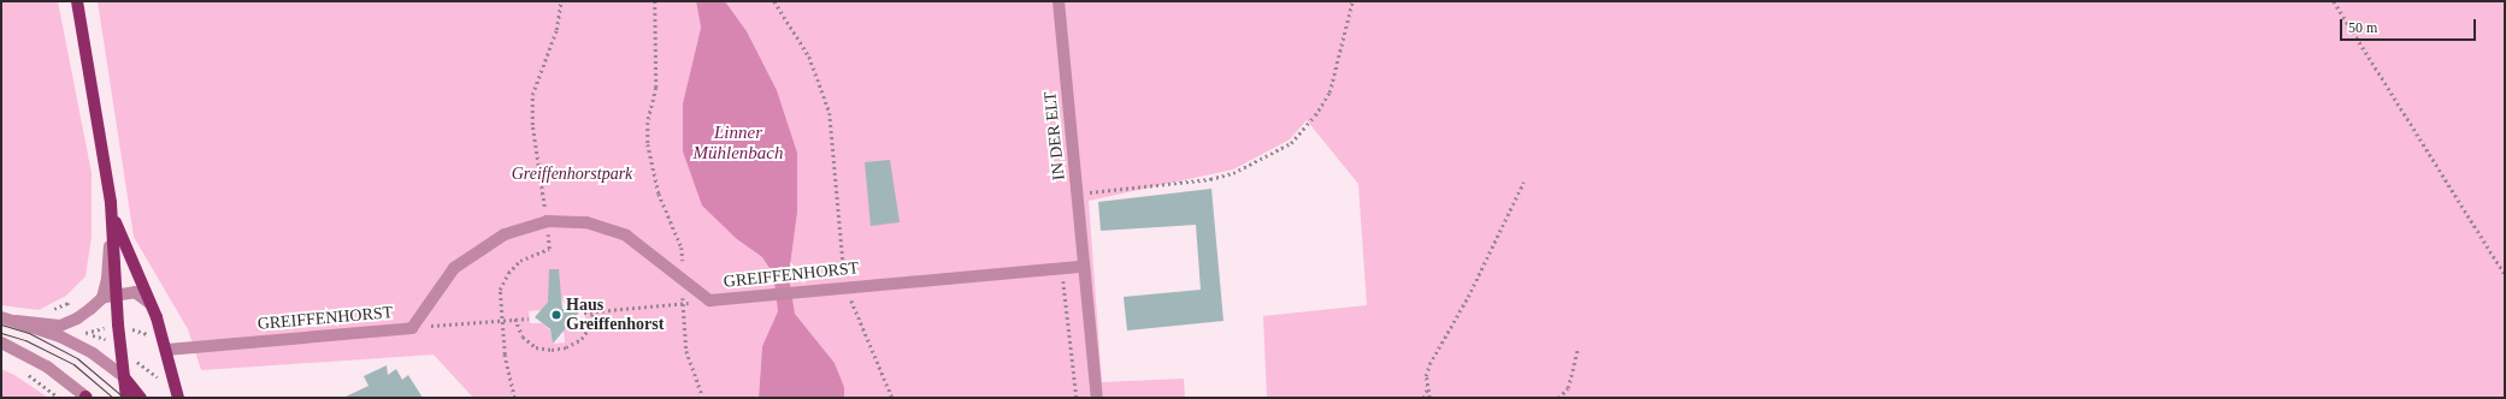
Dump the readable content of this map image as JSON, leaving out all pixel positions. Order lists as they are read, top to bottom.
{
  "streets": {
    "street": ["IN DER ELT", "GREIFFENHORST"]
  },
  "crossings": [
    ["IN DER ELT", "GREIFFENHORST"]
  ],
  "water": ["Linner Mühlenbach"],
  "parks": ["Greiffenhorstpark"],
  "places": ["Haus Greiffenhorst"],
  "scale_bar": "50 m"
}
